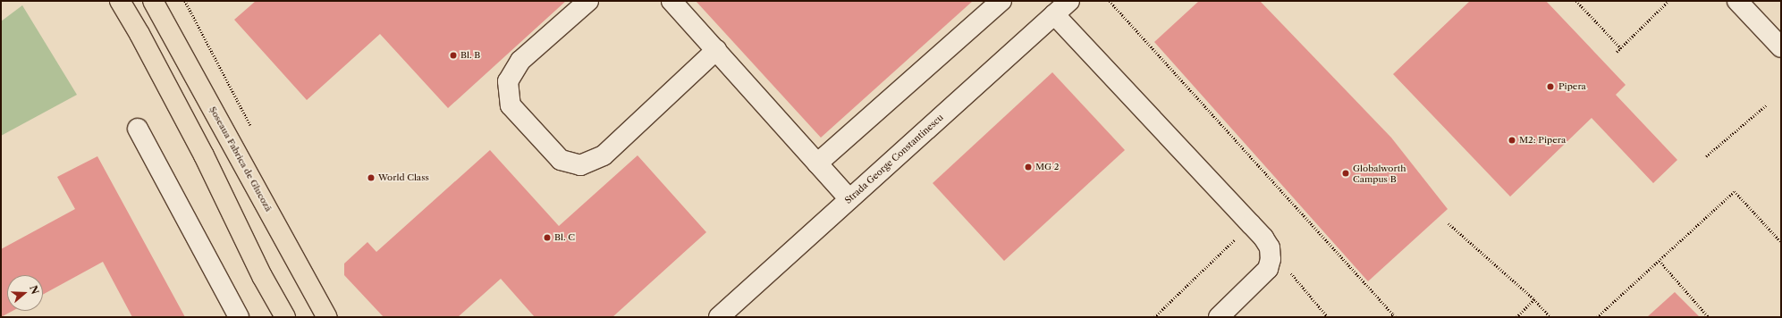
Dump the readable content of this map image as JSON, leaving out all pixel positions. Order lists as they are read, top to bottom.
{
  "streets": {
    "main road": ["Șoseaua Fabrica de Glucoză"],
    "street": ["Strada George Constantinescu"]
  },
  "places": [
    "Bl. B",
    "Pipera",
    "M2: Pipera",
    "MG 2",
    "Globalworth Campus B",
    "World Class",
    "Bl. C"
  ],
  "north": "right"
}
